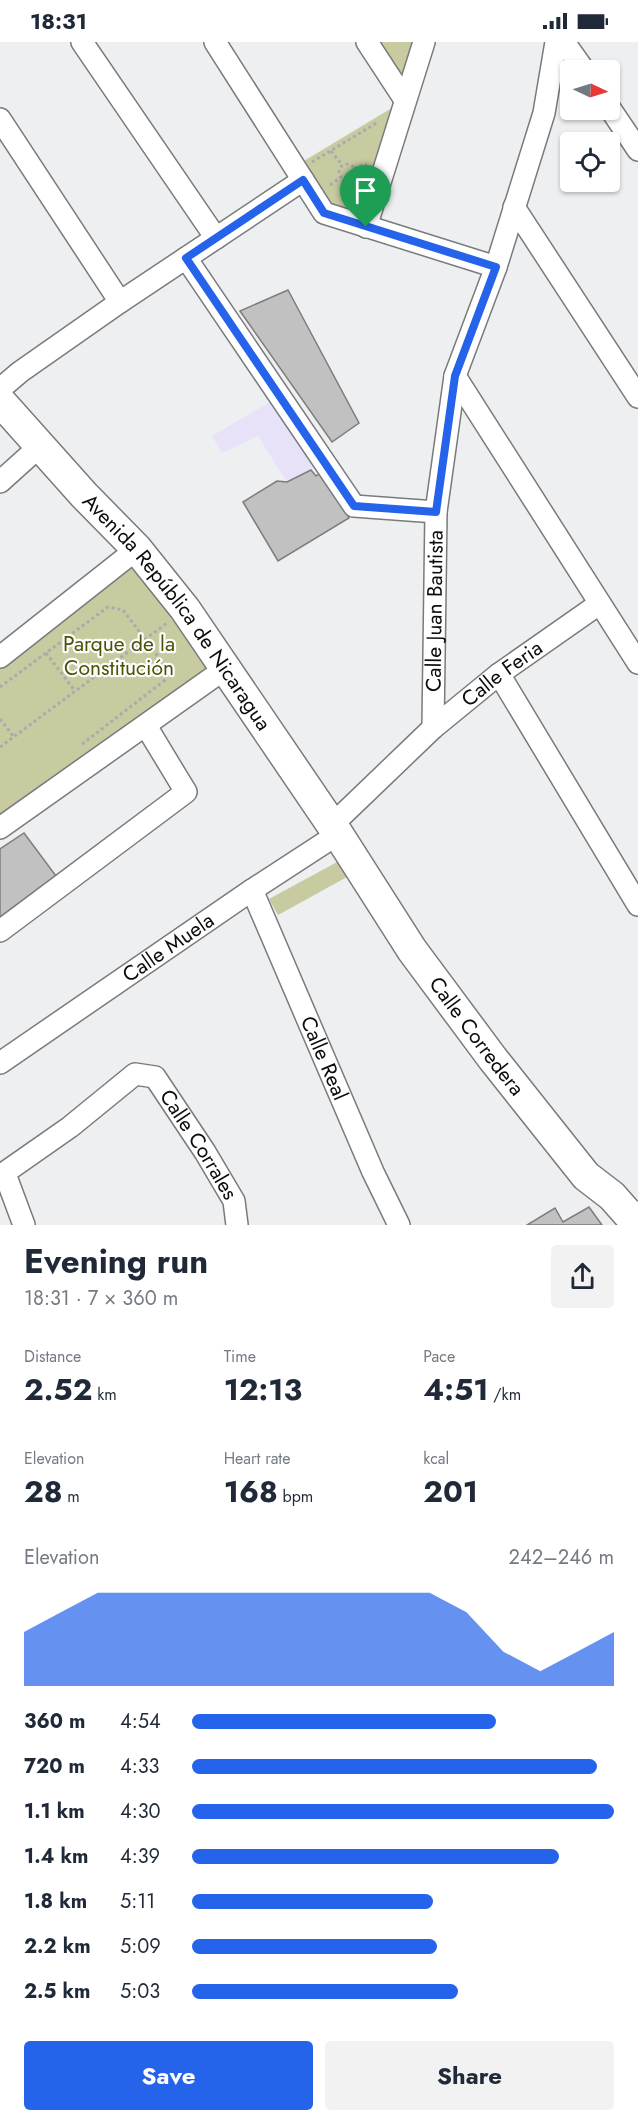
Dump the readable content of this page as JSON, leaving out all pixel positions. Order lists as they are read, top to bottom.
{
  "streets": {
    "street": [
      "Calle Juan Bautista",
      "Avenida República de Nicaragua",
      "Calle Feria",
      "Calle Muela",
      "Calle Corredera",
      "Calle Real",
      "Calle Corrales"
    ]
  },
  "crossings": [
    ["Calle Juan Bautista", "Calle Feria"],
    ["Avenida República de Nicaragua", "Calle Feria"],
    ["Avenida República de Nicaragua", "Calle Muela"],
    ["Avenida República de Nicaragua", "Calle Corredera"],
    ["Calle Feria", "Calle Muela"],
    ["Calle Feria", "Calle Corredera"],
    ["Calle Muela", "Calle Corredera"],
    ["Calle Muela", "Calle Real"]
  ],
  "parks": ["Parque de la Constitución"],
  "north": "right",
  "page": {
    "status": "18:31",
    "heading": ["Evening run", "18:31 · 7 × 360 m"],
    "stats": [
      ["Distance", "2.52 km"],
      ["Time", "12:13"],
      ["Pace", "4:51 /km"],
      ["Elevation", "28 m"],
      ["Heart rate", "168 bpm"],
      ["kcal", "201"]
    ],
    "chart": ["Elevation", "242–246 m"],
    "list": [
      {
        "name": "360 m",
        "note": "4:54"
      },
      {
        "name": "720 m",
        "note": "4:33"
      },
      {
        "name": "1.1 km",
        "note": "4:30"
      },
      {
        "name": "1.4 km",
        "note": "4:39"
      },
      {
        "name": "1.8 km",
        "note": "5:11"
      },
      {
        "name": "2.2 km",
        "note": "5:09"
      },
      {
        "name": "2.5 km",
        "note": "5:03"
      }
    ],
    "buttons": ["Save", "Share"]
  }
}
